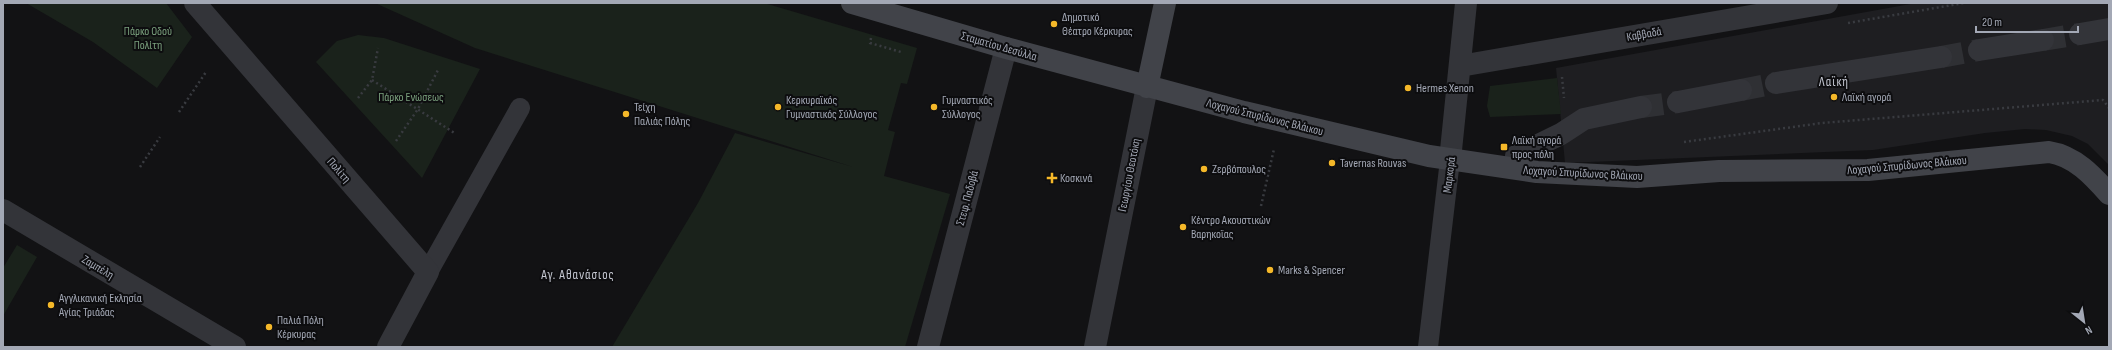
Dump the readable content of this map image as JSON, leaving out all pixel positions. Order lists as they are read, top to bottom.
{
  "streets": {
    "main road": ["Σταματίου Δεσύλλα", "Λοχαγού Σπυρίδωνος Βλάικου", "Γεωργίου Θεοτόκη"],
    "street": [
      "Καββαδά",
      "Πολίτη",
      "Μαρκορά",
      "Στεφ. Παδοβά",
      "Ζαμπέλη"
    ]
  },
  "crossings": [
    ["Καββαδά", "Μαρκορά"],
    ["Σταματίου Δεσύλλα", "Λοχαγού Σπυρίδωνος Βλάικου"],
    ["Σταματίου Δεσύλλα", "Γεωργίου Θεοτόκη"],
    ["Σταματίου Δεσύλλα", "Στεφ. Παδοβά"],
    ["Λοχαγού Σπυρίδωνος Βλάικου", "Γεωργίου Θεοτόκη"],
    ["Λοχαγού Σπυρίδωνος Βλάικου", "Μαρκορά"]
  ],
  "districts": ["Λαϊκή", "Αγ. Αθανάσιος"],
  "parks": ["Πάρκο Οδού Πολίτη", "Πάρκο Ενώσεως"],
  "places": {
    "other": [
      "Δημοτικό Θέατρο Κέρκυρας",
      "Hermes Xenon",
      "Λαϊκή αγορά",
      "Κερκυραϊκός Γυμναστικός Σύλλογος",
      "Γυμναστικός Σύλλογος",
      "Τείχη Παλιάς Πόλης",
      "Tavernas Rouvas",
      "Ζερβόπουλος",
      "Κέντρο Ακουστικών Βαρηκοϊας",
      "Marks & Spencer",
      "Αγγλικανική Εκλησία Αγίας Τριάδας",
      "Παλιά Πόλη Κέρκυρας"
    ],
    "transit": ["Λαϊκή αγορά προς πόλη"],
    "health": ["Κοσκινά"]
  },
  "scale_bar": "20 m",
  "north": "bottom right"
}
